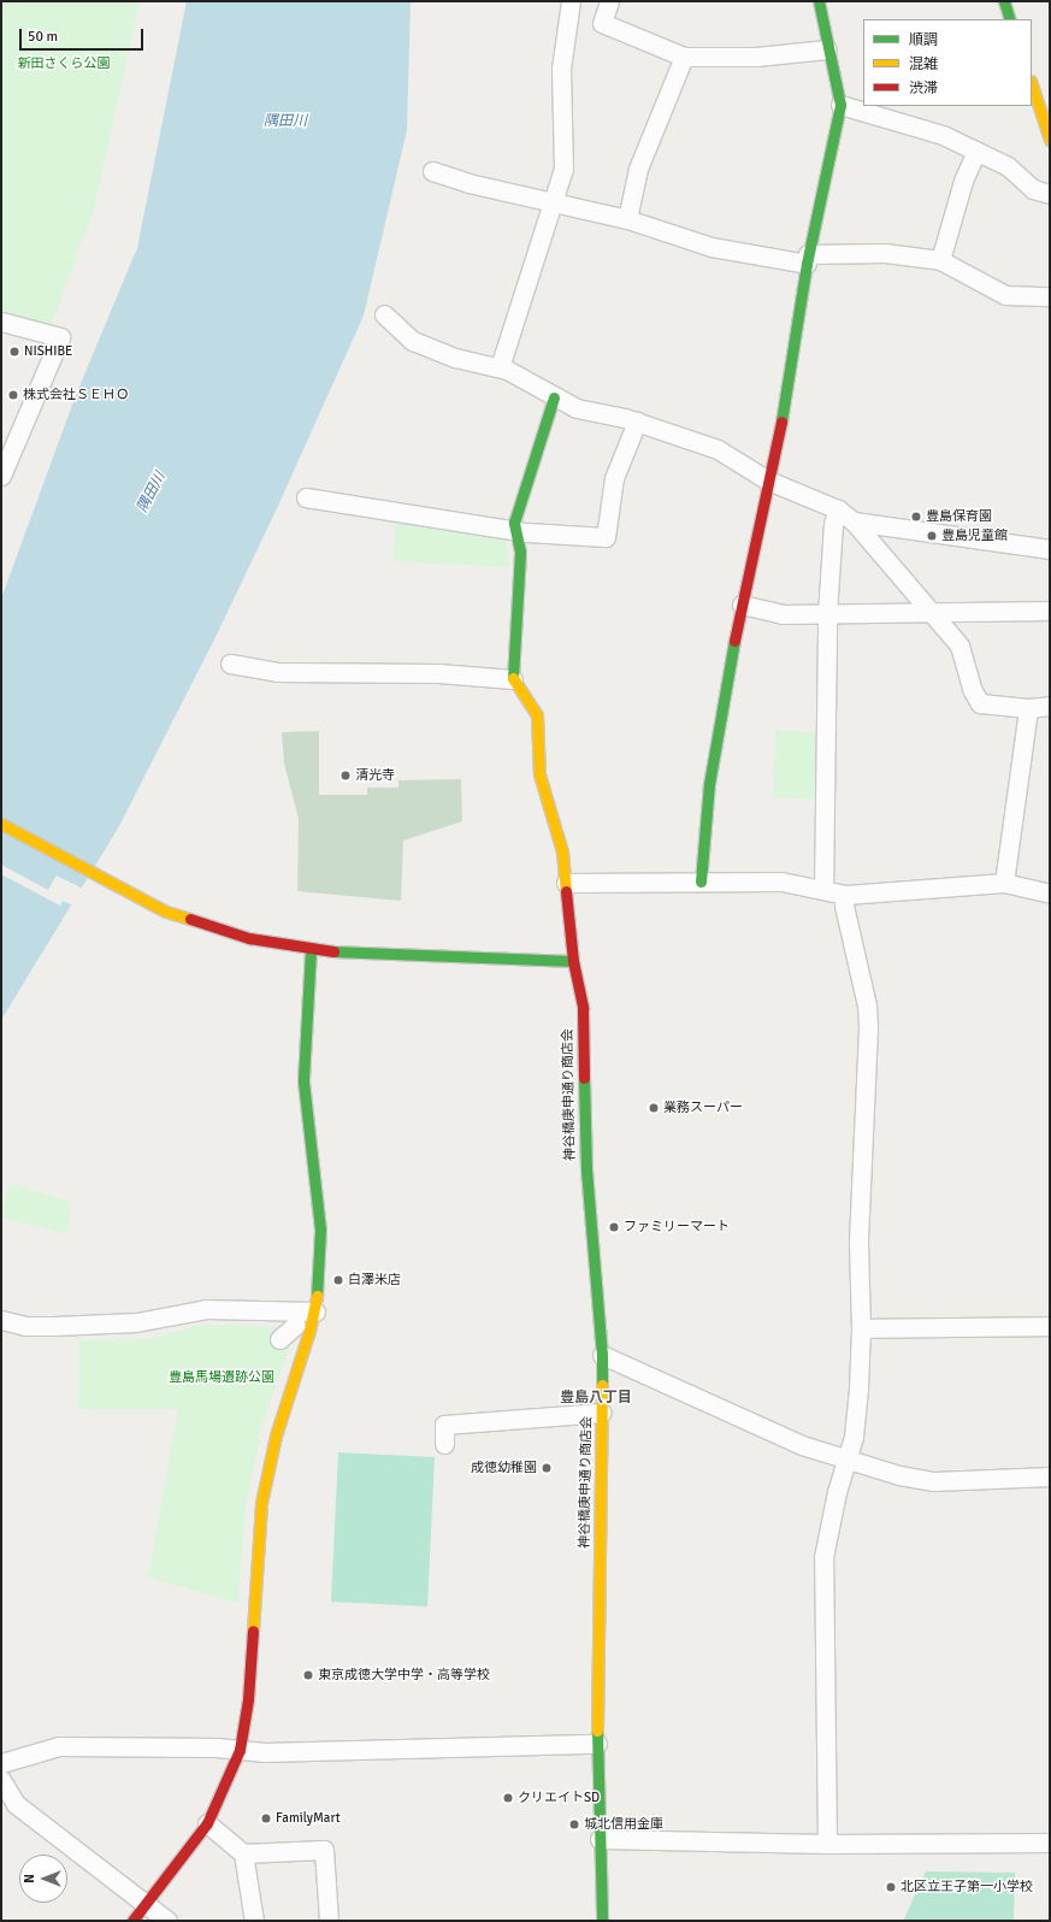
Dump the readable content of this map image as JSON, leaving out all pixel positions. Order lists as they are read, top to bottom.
{
  "streets": {
    "street": ["神谷橋庚申通り商店会"]
  },
  "districts": ["豊島八丁目"],
  "water": ["隅田川"],
  "parks": ["新田さくら公園", "豊島馬場遺跡公園"],
  "places": [
    "NISHIBE",
    "株式会社ＳＥＨＯ",
    "豊島保育園",
    "豊島児童館",
    "清光寺",
    "業務スーパー",
    "ファミリーマート",
    "白澤米店",
    "成徳幼稚園",
    "東京成徳大学中学・高等学校",
    "クリエイトSD",
    "FamilyMart",
    "城北信用金庫",
    "北区立王子第一小学校"
  ],
  "legend": ["順調", "混雑", "渋滞"],
  "scale_bar": "50 m",
  "north": "left"
}
